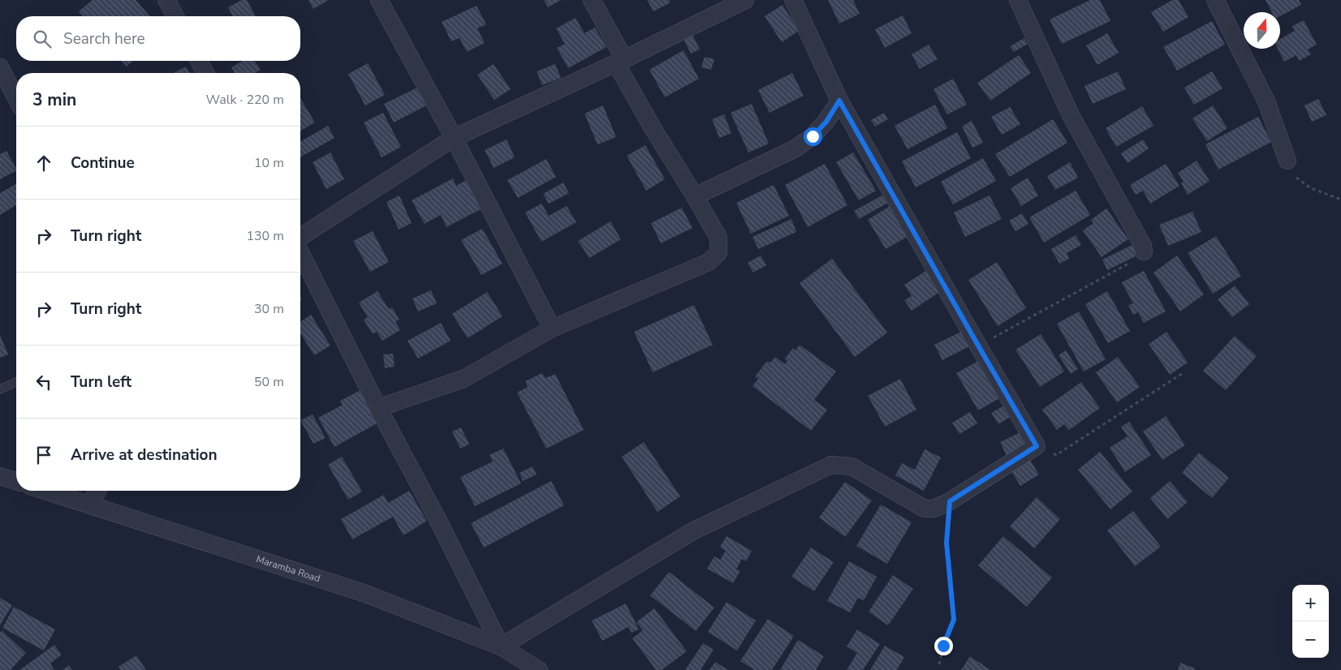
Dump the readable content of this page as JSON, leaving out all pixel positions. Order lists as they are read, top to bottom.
{
  "streets": {
    "street": ["Maramba Road"]
  },
  "north": "top",
  "page": {
    "search": "Search here",
    "heading": ["3 min", "Walk · 220 m"],
    "list": [
      ["Continue", "10 m"],
      ["Turn right", "130 m"],
      ["Turn right", "30 m"],
      ["Turn left", "50 m"],
      "Arrive at destination"
    ],
    "map_buttons": ["+", "−"]
  }
}
